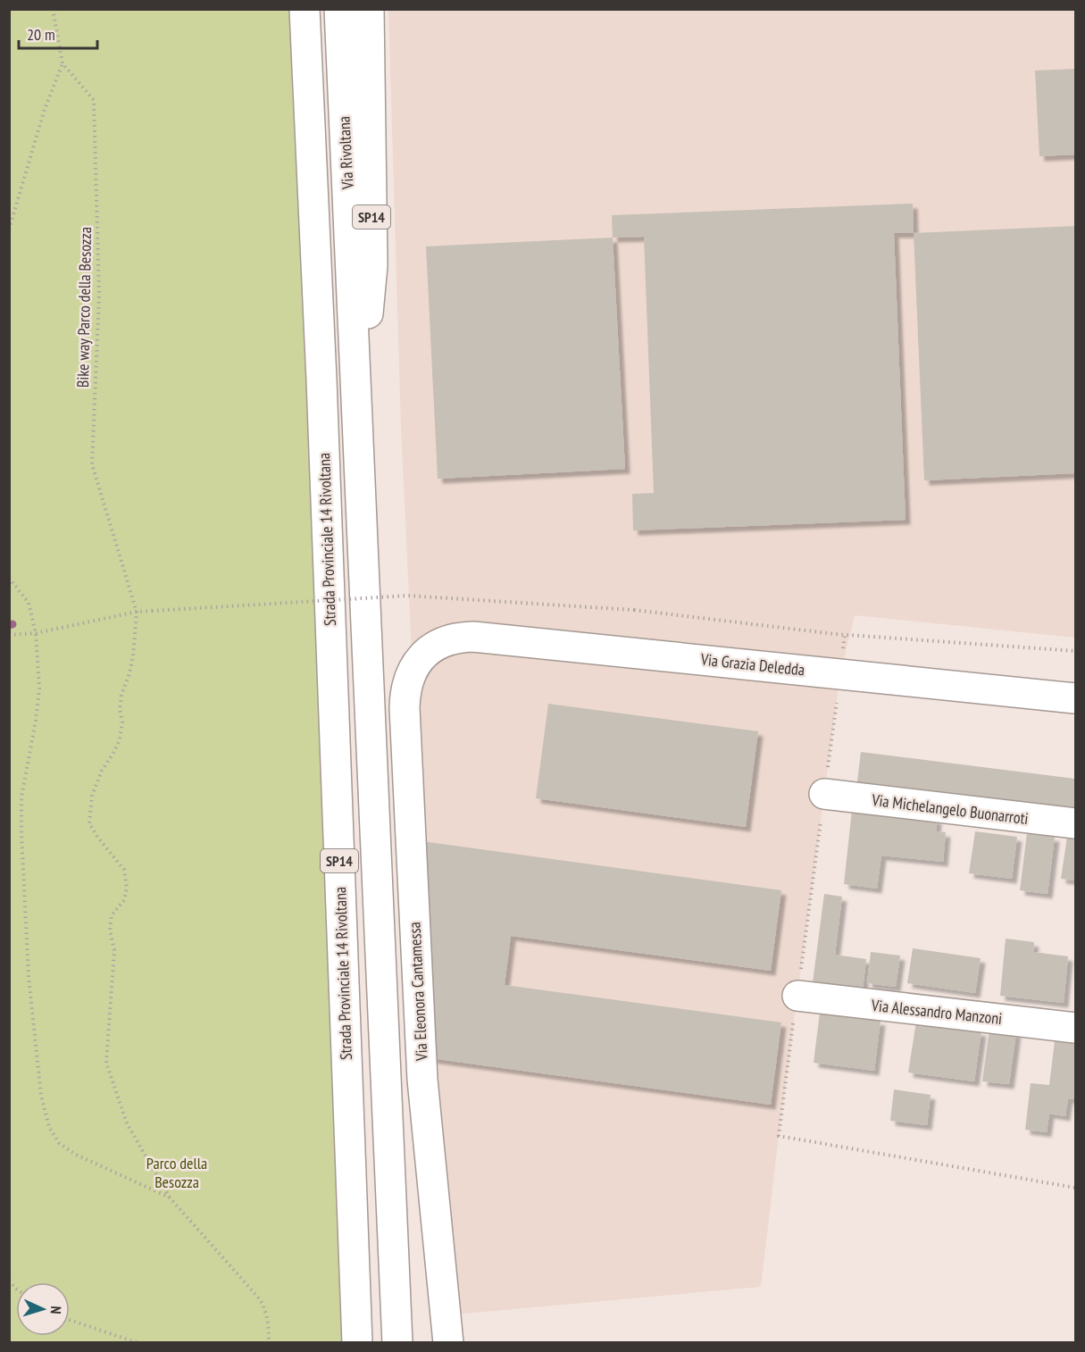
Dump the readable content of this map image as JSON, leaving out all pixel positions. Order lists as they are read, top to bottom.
{
  "streets": {
    "main road": [
      "Via Rivoltana",
      "SP14",
      "Strada Provinciale 14 Rivoltana",
      "Via Grazia Deledda",
      "Via Michelangelo Buonarroti",
      "Via Eleonora Cantamessa",
      "Via Alessandro Manzoni"
    ],
    "path": ["Bike way Parco della Besozza"]
  },
  "crossings": [
    ["Via Rivoltana", "SP14"],
    ["SP14", "Strada Provinciale 14 Rivoltana"],
    ["Via Grazia Deledda", "Via Eleonora Cantamessa"]
  ],
  "parks": ["Parco della Besozza"],
  "scale_bar": "20 m",
  "north": "right"
}
